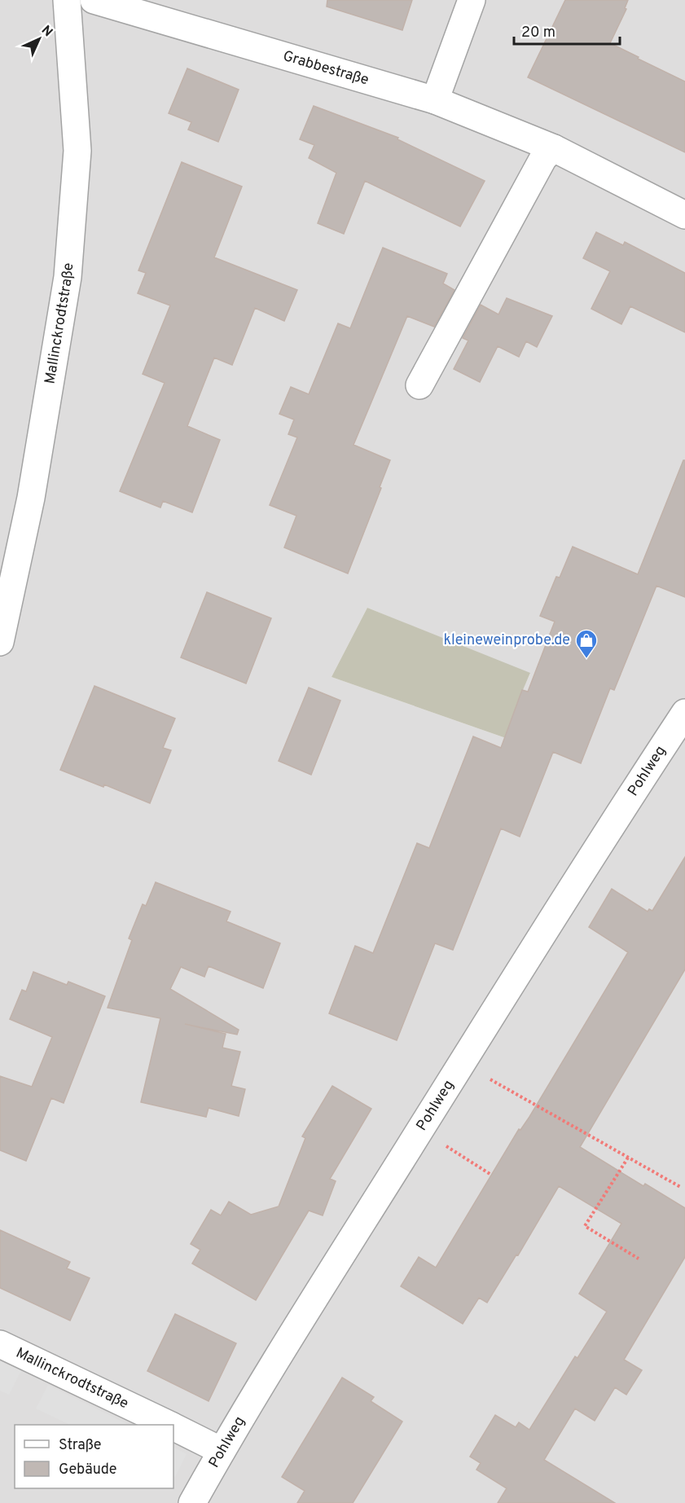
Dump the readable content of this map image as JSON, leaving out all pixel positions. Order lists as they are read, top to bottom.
{
  "streets": {
    "street": ["Grabbestraße", "Mallinckrodtstraße", "Pohlweg"]
  },
  "crossings": [
    ["Mallinckrodtstraße", "Pohlweg"]
  ],
  "places": {
    "shop": ["kleineweinprobe.de"]
  },
  "legend": ["Straße", "Gebäude"],
  "scale_bar": "20 m",
  "north": "top right"
}
